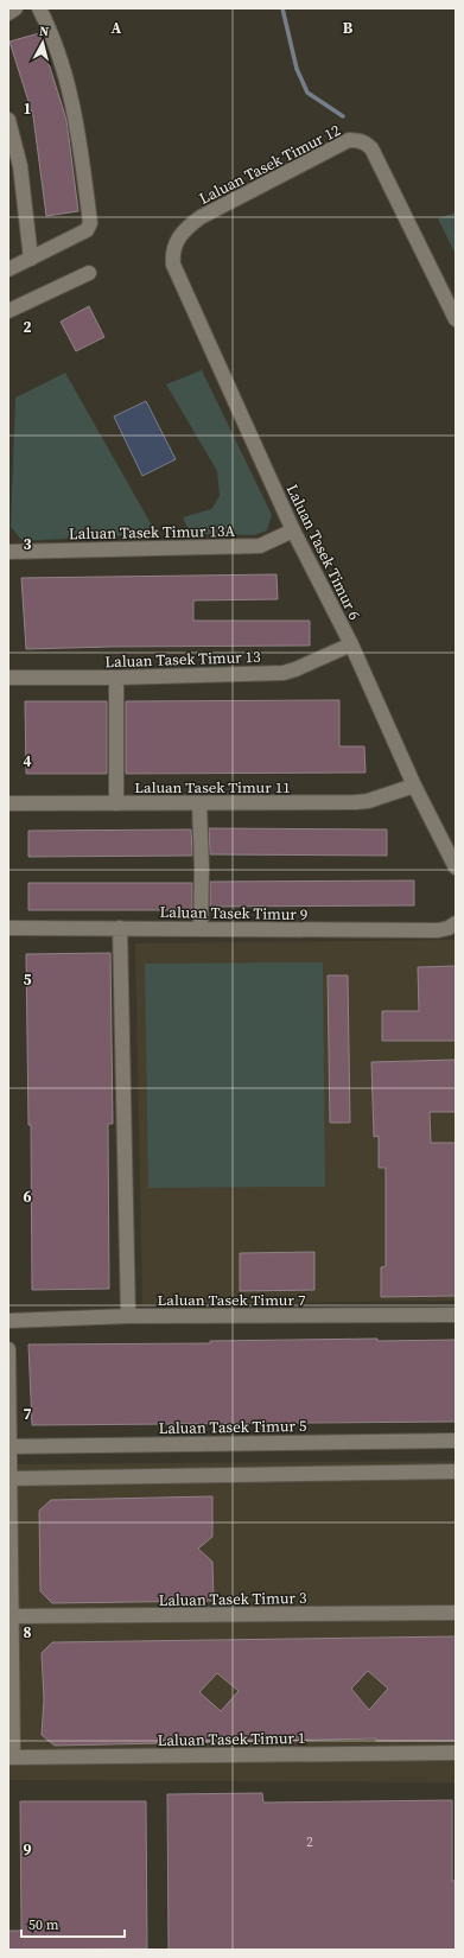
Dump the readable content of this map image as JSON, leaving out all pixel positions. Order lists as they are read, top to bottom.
{
  "streets": {
    "street": [
      "Laluan Tasek Timur 12",
      "Laluan Tasek Timur 13A",
      "Laluan Tasek Timur 6",
      "Laluan Tasek Timur 13",
      "Laluan Tasek Timur 11",
      "Laluan Tasek Timur 9",
      "Laluan Tasek Timur 7",
      "Laluan Tasek Timur 5",
      "Laluan Tasek Timur 3",
      "Laluan Tasek Timur 1"
    ]
  },
  "crossings": [
    ["Laluan Tasek Timur 12", "Laluan Tasek Timur 6"],
    ["Laluan Tasek Timur 13A", "Laluan Tasek Timur 6"],
    ["Laluan Tasek Timur 6", "Laluan Tasek Timur 13"],
    ["Laluan Tasek Timur 6", "Laluan Tasek Timur 11"]
  ],
  "house_numbers": ["2"],
  "scale_bar": "50 m",
  "north": "top",
  "grid": {
    "columns": ["A", "B"],
    "rows": [
      "1",
      "2",
      "3",
      "4",
      "5",
      "6",
      "7",
      "8",
      "9"
    ]
  }
}
